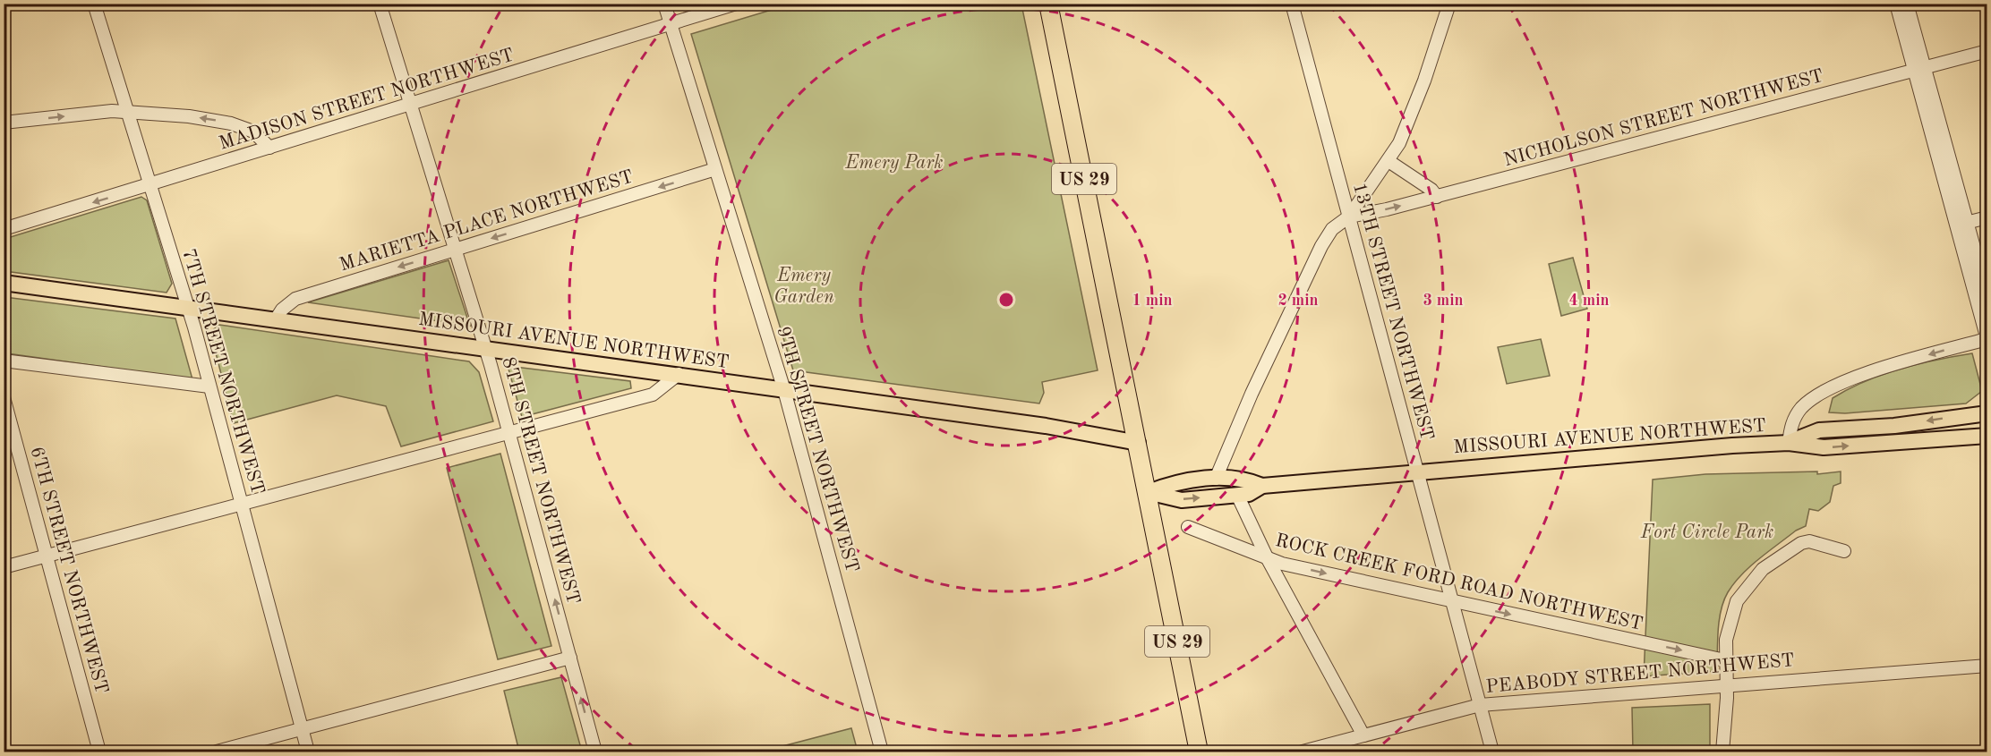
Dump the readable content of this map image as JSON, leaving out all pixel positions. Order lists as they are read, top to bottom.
{
  "streets": {
    "highway": ["US 29"],
    "main road": ["MISSOURI AVENUE NORTHWEST"],
    "street": [
      "MADISON STREET NORTHWEST",
      "NICHOLSON STREET NORTHWEST",
      "MARIETTA PLACE NORTHWEST",
      "13TH STREET NORTHWEST",
      "7TH STREET NORTHWEST",
      "9TH STREET NORTHWEST",
      "8TH STREET NORTHWEST",
      "6TH STREET NORTHWEST",
      "ROCK CREEK FORD ROAD NORTHWEST",
      "PEABODY STREET NORTHWEST"
    ]
  },
  "crossings": [
    ["MADISON STREET NORTHWEST", "7TH STREET NORTHWEST"],
    ["MADISON STREET NORTHWEST", "9TH STREET NORTHWEST"],
    ["MADISON STREET NORTHWEST", "8TH STREET NORTHWEST"],
    ["NICHOLSON STREET NORTHWEST", "13TH STREET NORTHWEST"],
    ["US 29", "MISSOURI AVENUE NORTHWEST"],
    ["MARIETTA PLACE NORTHWEST", "MISSOURI AVENUE NORTHWEST"],
    ["MARIETTA PLACE NORTHWEST", "9TH STREET NORTHWEST"],
    ["MARIETTA PLACE NORTHWEST", "8TH STREET NORTHWEST"],
    ["13TH STREET NORTHWEST", "MISSOURI AVENUE NORTHWEST"],
    ["13TH STREET NORTHWEST", "ROCK CREEK FORD ROAD NORTHWEST"],
    ["13TH STREET NORTHWEST", "PEABODY STREET NORTHWEST"],
    ["MISSOURI AVENUE NORTHWEST", "7TH STREET NORTHWEST"],
    ["MISSOURI AVENUE NORTHWEST", "9TH STREET NORTHWEST"],
    ["MISSOURI AVENUE NORTHWEST", "8TH STREET NORTHWEST"]
  ],
  "one_way": ["MARIETTA PLACE NORTHWEST", "8TH STREET NORTHWEST", "ROCK CREEK FORD ROAD NORTHWEST"],
  "parks": ["Emery Park", "Emery Garden", "Fort Circle Park"],
  "rings": [
    "1 min",
    "2 min",
    "3 min",
    "4 min"
  ]
}
